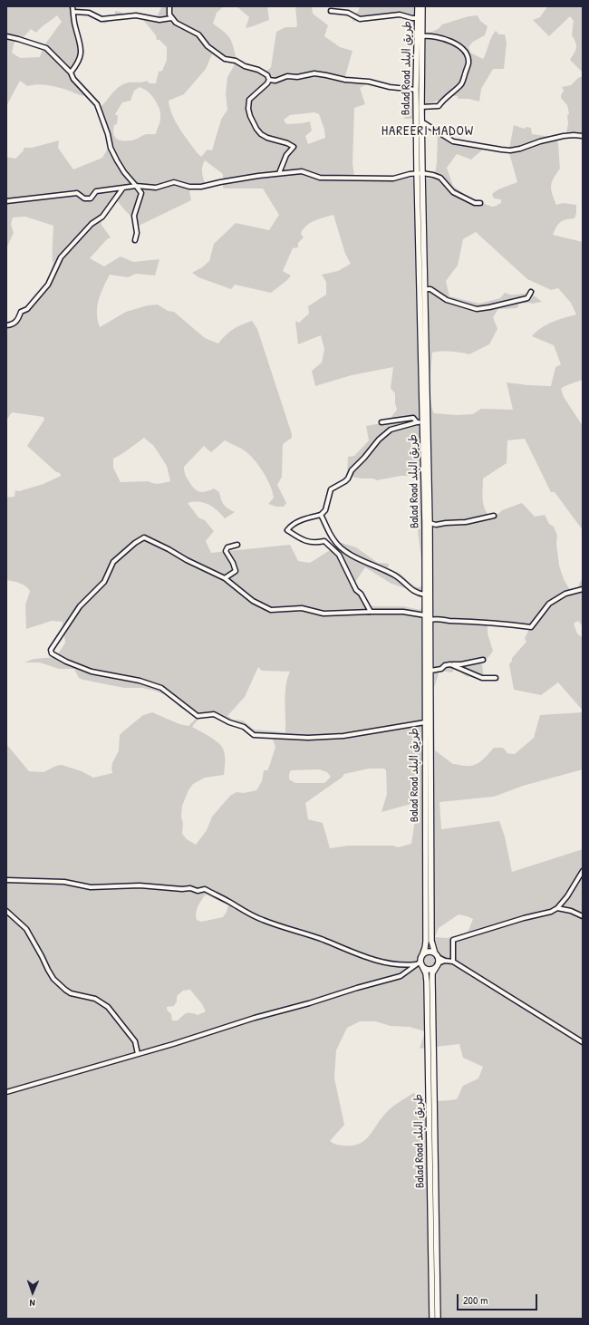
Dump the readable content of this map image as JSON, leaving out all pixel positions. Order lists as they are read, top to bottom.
{
  "streets": {
    "highway": ["Balad Road طريق البلد"]
  },
  "districts": ["HAREERI MADOW"],
  "scale_bar": "200 m",
  "north": "bottom"
}
